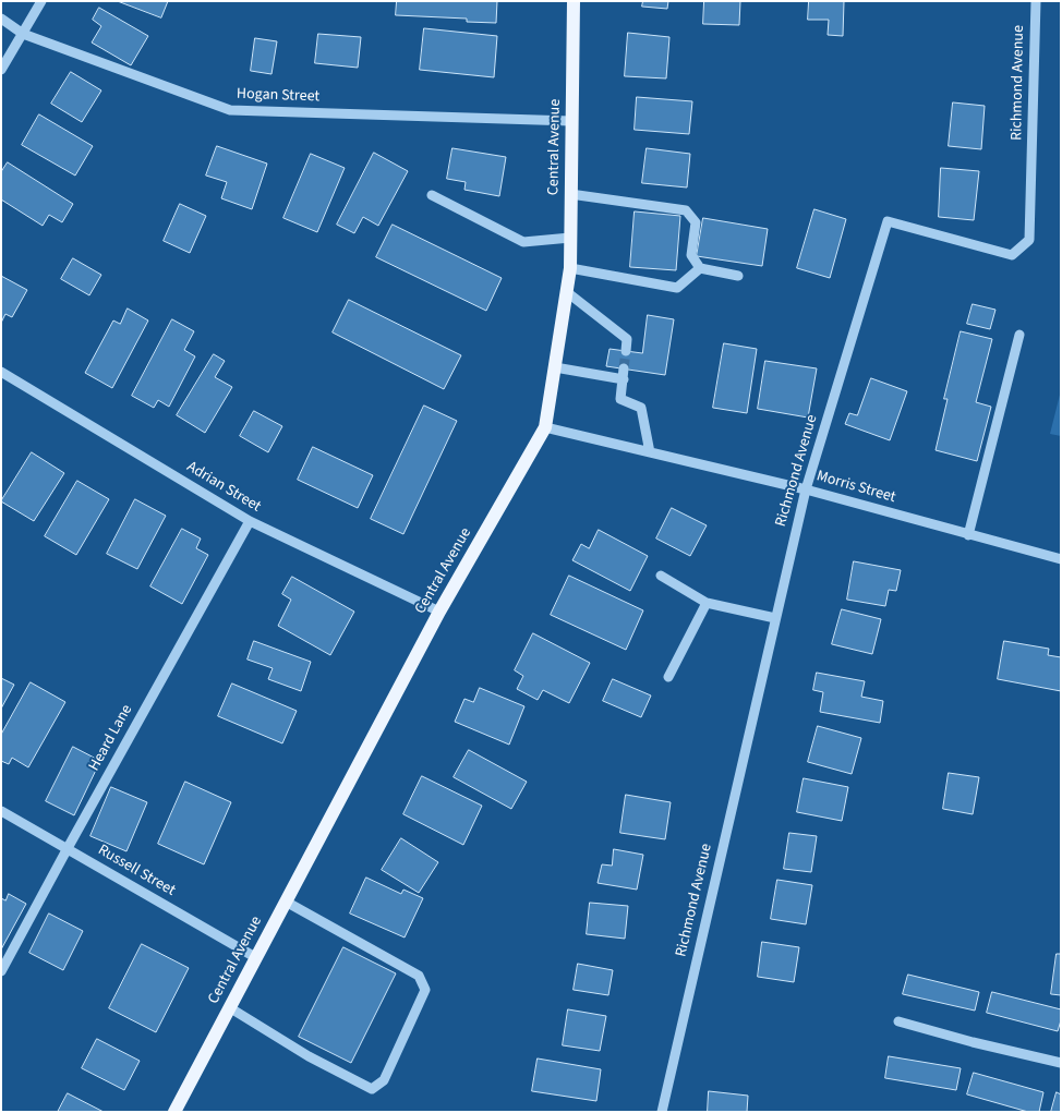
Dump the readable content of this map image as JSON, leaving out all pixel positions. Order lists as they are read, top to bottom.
{
  "streets": {
    "main road": ["Central Avenue"],
    "street": [
      "Richmond Avenue",
      "Hogan Street",
      "Adrian Street",
      "Morris Street",
      "Heard Lane",
      "Russell Street"
    ]
  },
  "crossings": [
    ["Richmond Avenue", "Morris Street"],
    ["Hogan Street", "Central Avenue"],
    ["Central Avenue", "Adrian Street"],
    ["Central Avenue", "Morris Street"],
    ["Central Avenue", "Russell Street"],
    ["Adrian Street", "Heard Lane"],
    ["Heard Lane", "Russell Street"]
  ]
}
